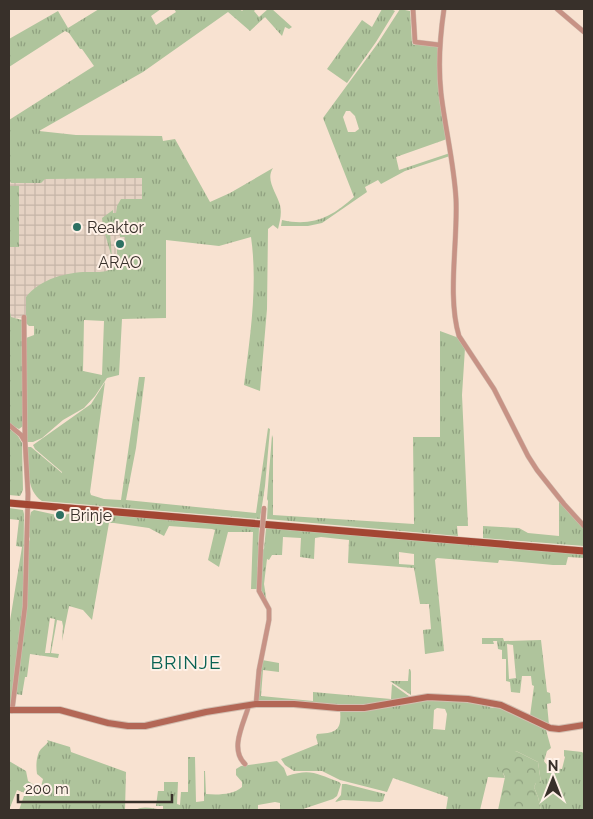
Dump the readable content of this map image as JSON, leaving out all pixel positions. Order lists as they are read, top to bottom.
{
  "districts": ["BRINJE"],
  "places": ["Reaktor", "ARAO", "Brinje"],
  "scale_bar": "200 m",
  "north": "top"
}
